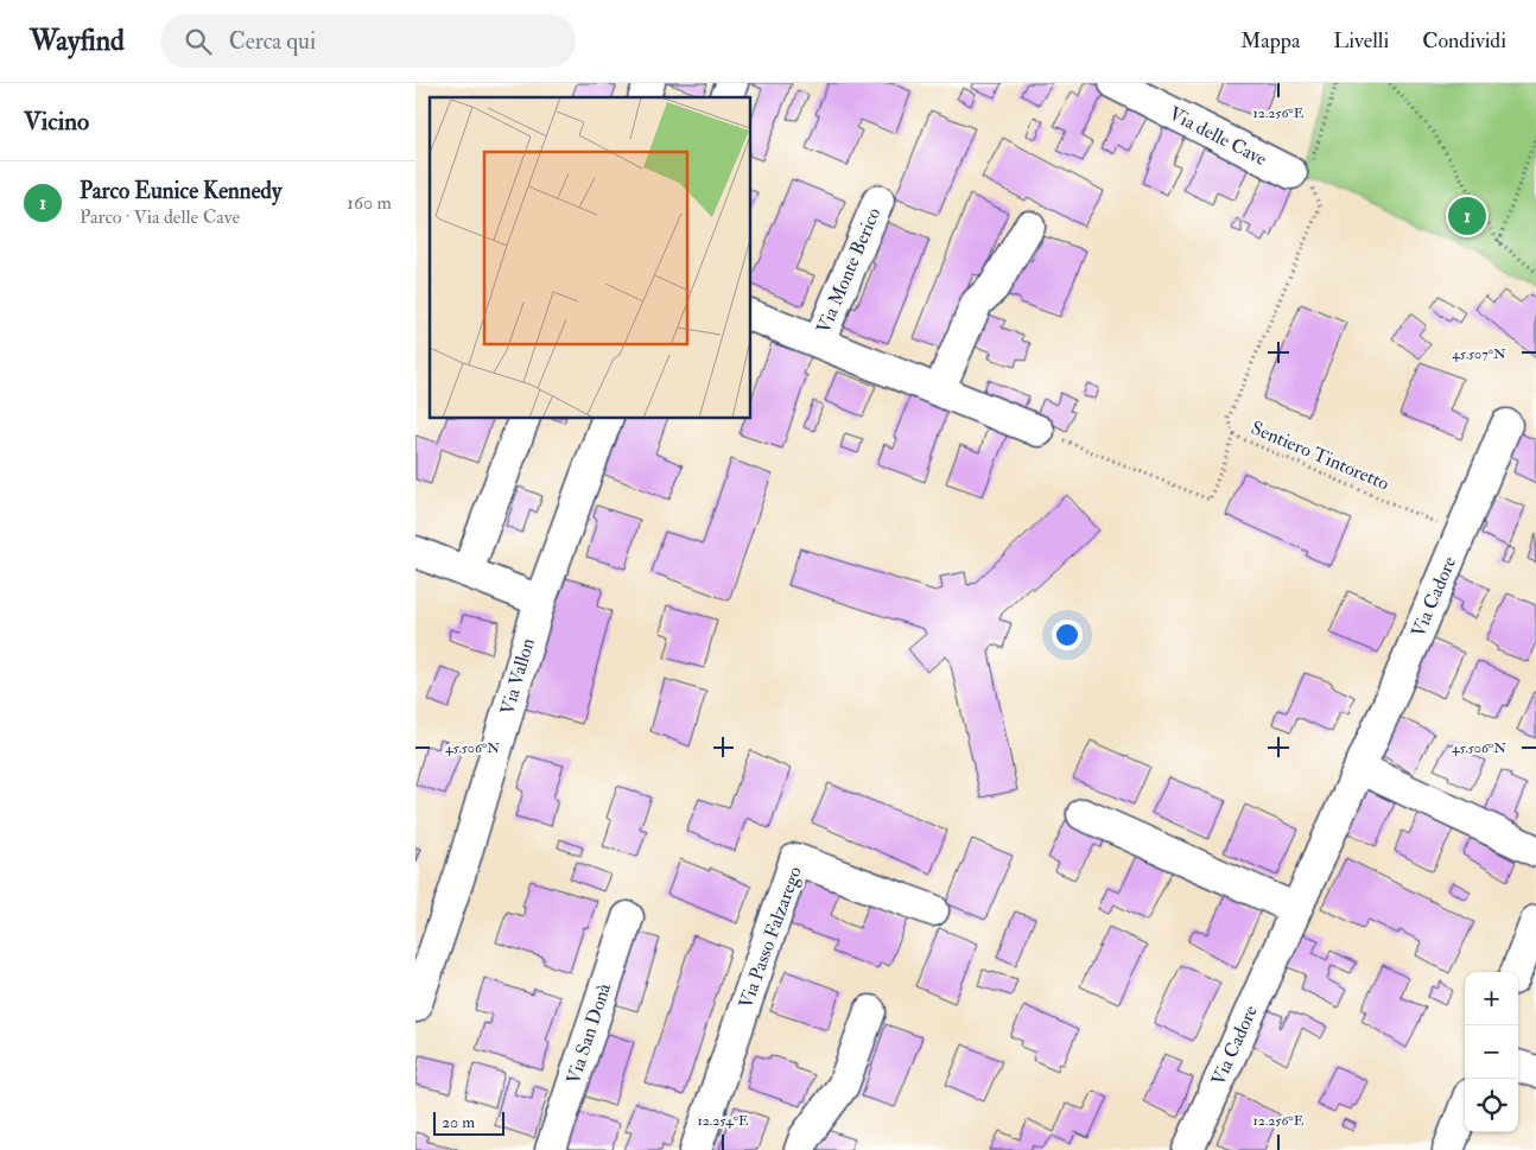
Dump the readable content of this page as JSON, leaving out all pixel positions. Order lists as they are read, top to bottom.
{
  "streets": {
    "street": [
      "Via delle Cave",
      "Via Monte Berico",
      "Via Cadore",
      "Via Vallon",
      "Via Passo Falzarego",
      "Via San Donà"
    ],
    "path": ["Sentiero Tintoretto"]
  },
  "crossings": [
    ["Via Monte Berico", "Sentiero Tintoretto"],
    ["Sentiero Tintoretto", "Via Cadore"]
  ],
  "scale_bar": "20 m",
  "page": {
    "header": "Wayfind",
    "search": "Cerca qui",
    "nav": ["Mappa", "Livelli", "Condividi"],
    "heading": "Vicino",
    "list": [
      {
        "mark": "1",
        "name": "Parco Eunice Kennedy",
        "note": "Parco · Via delle Cave",
        "value": "160 m"
      }
    ],
    "pins": "1",
    "map_buttons": ["+", "−"],
    "scale": "20 m"
  },
  "coordinates": [
    "12.256°E",
    "45.507°N",
    "45.506°N",
    "12.254°E"
  ]
}
